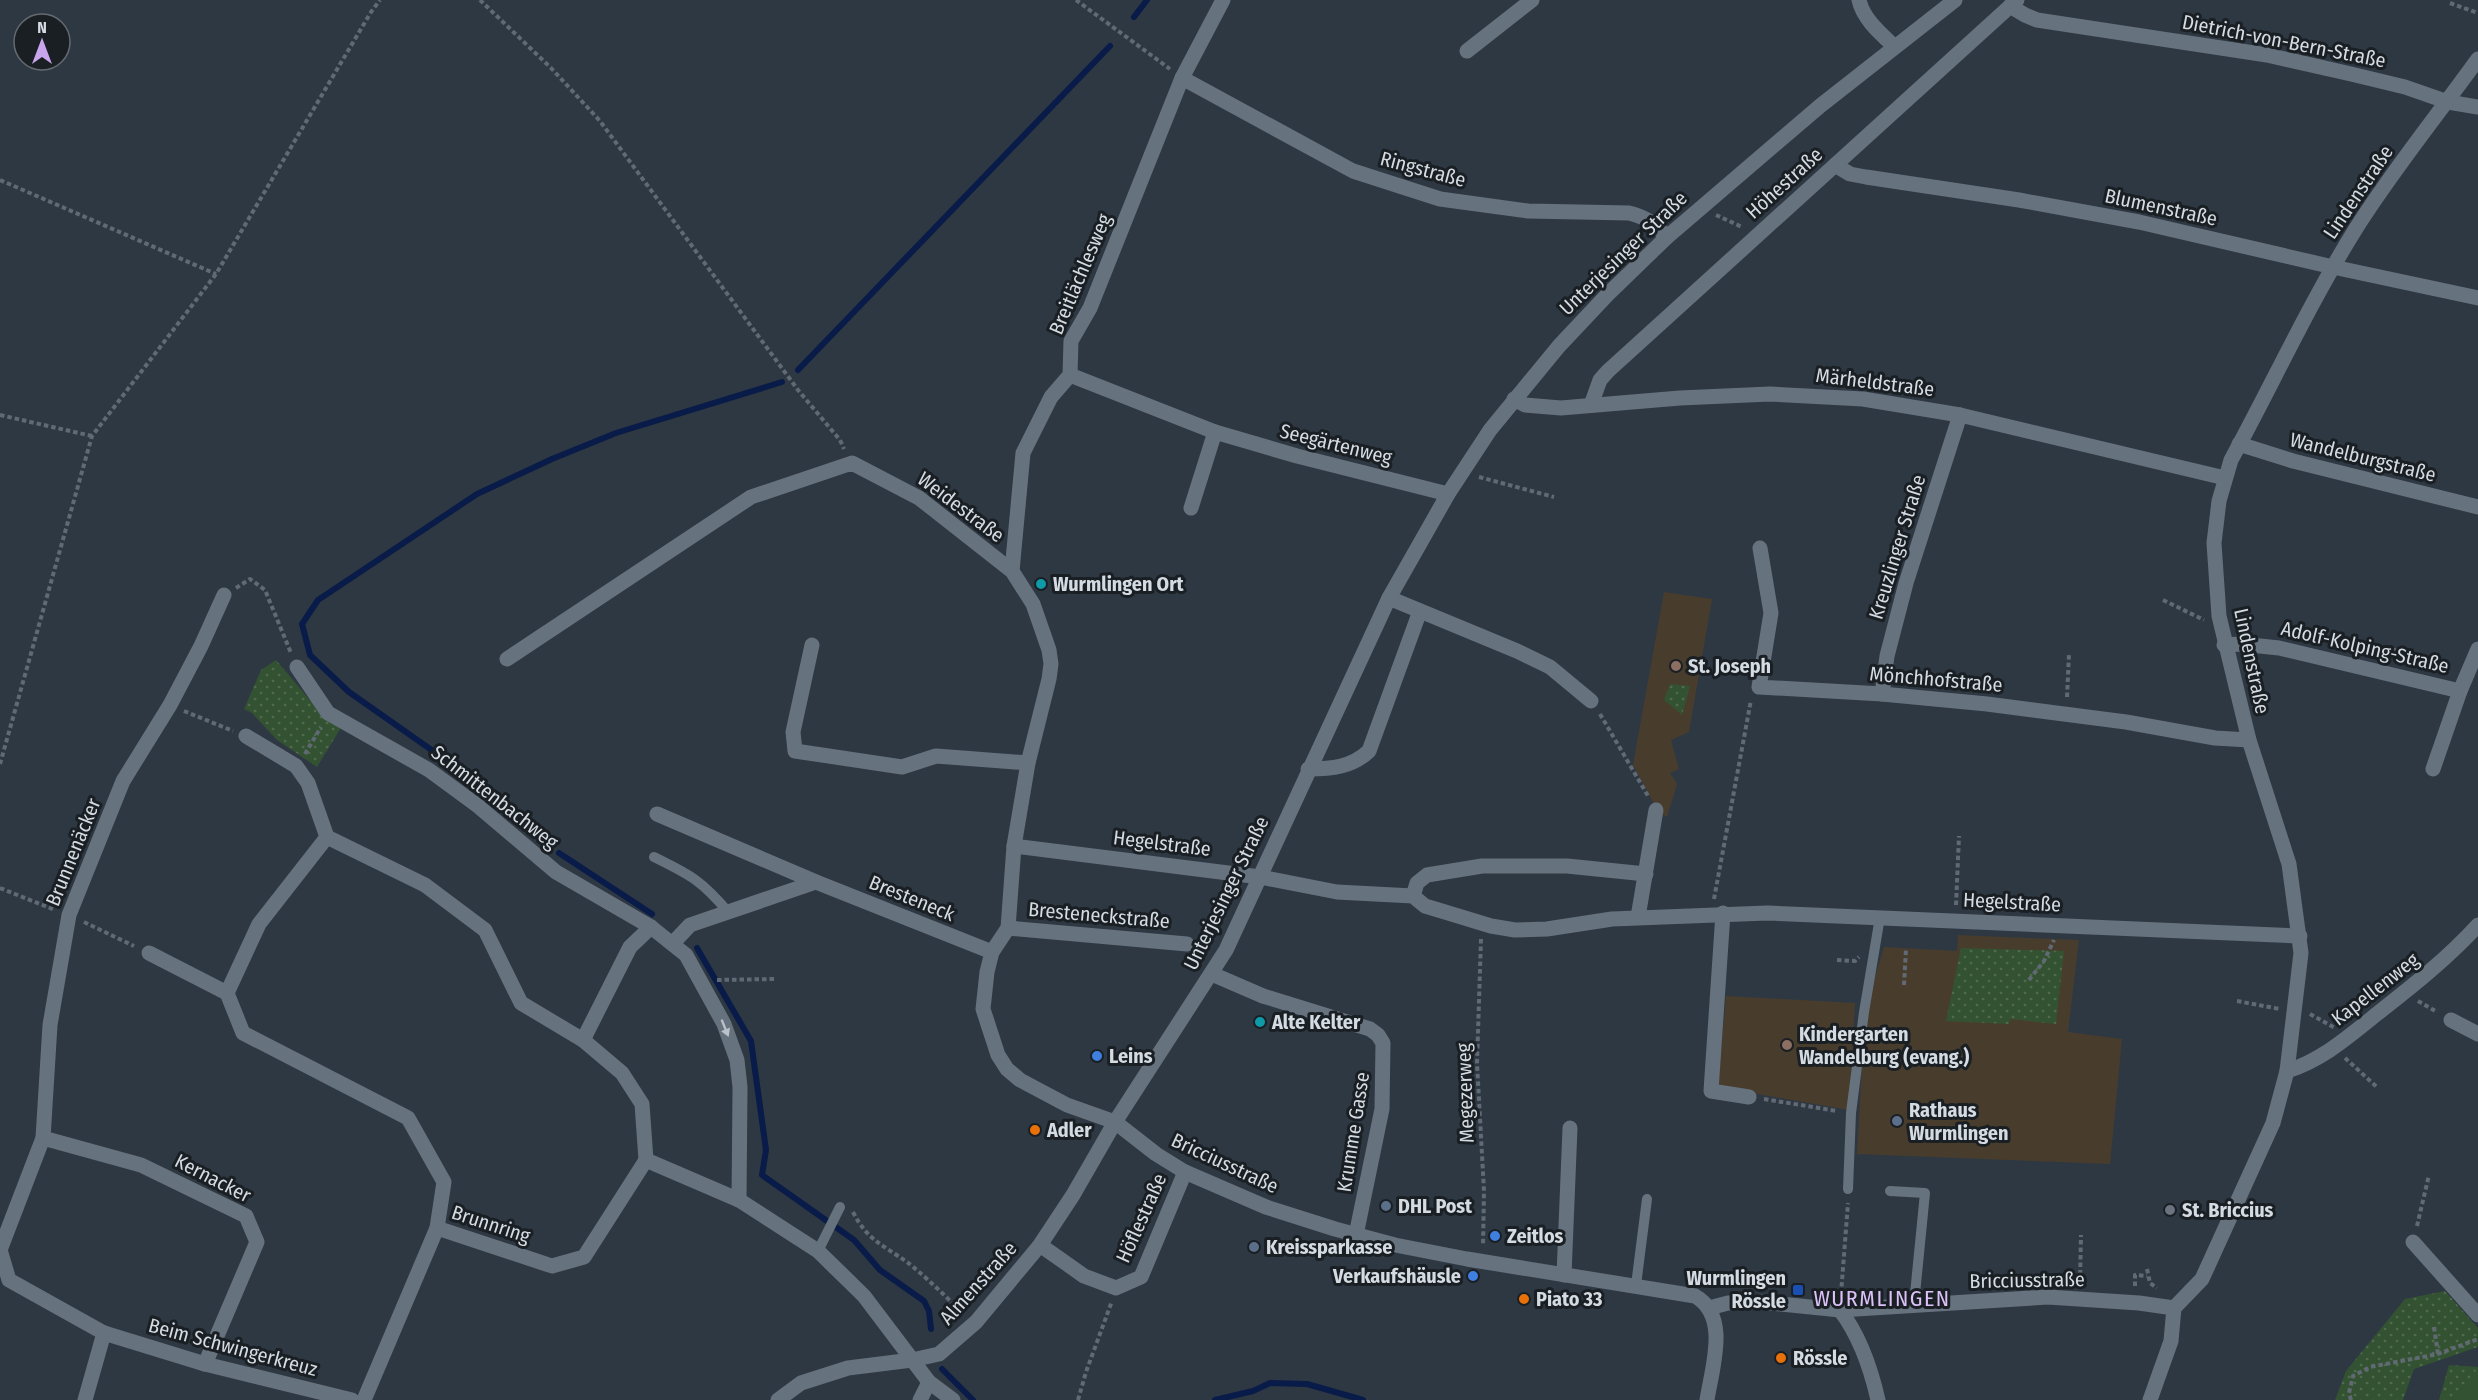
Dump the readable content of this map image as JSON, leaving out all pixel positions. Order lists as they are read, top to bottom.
{
  "streets": {
    "street": [
      "Dietrich-von-Bern-Straße",
      "Ringstraße",
      "Höhestraße",
      "Lindenstraße",
      "Blumenstraße",
      "Unterjesinger Straße",
      "Breitlächlesweg",
      "Märheldstraße",
      "Seegärtenweg",
      "Wandelburgstraße",
      "Weidestraße",
      "Kreuzlinger Straße",
      "Adolf-Kolping-Straße",
      "Mönchhofstraße",
      "Schmittenbachweg",
      "Hegelstraße",
      "Brunnenäcker",
      "Bresteneck",
      "Bresteneckstraße",
      "Kapellenweg",
      "Krumme Gasse",
      "Bricciusstraße",
      "Kernacker",
      "Höflestraße",
      "Brunnring",
      "Almenstraße",
      "Beim Schwingerkreuz"
    ],
    "path": ["Megezerweg"]
  },
  "crossings": [
    ["Dietrich-von-Bern-Straße", "Höhestraße"],
    ["Dietrich-von-Bern-Straße", "Lindenstraße"],
    ["Ringstraße", "Unterjesinger Straße"],
    ["Ringstraße", "Breitlächlesweg"],
    ["Höhestraße", "Blumenstraße"],
    ["Höhestraße", "Märheldstraße"],
    ["Lindenstraße", "Blumenstraße"],
    ["Lindenstraße", "Märheldstraße"],
    ["Lindenstraße", "Wandelburgstraße"],
    ["Lindenstraße", "Adolf-Kolping-Straße"],
    ["Lindenstraße", "Mönchhofstraße"],
    ["Lindenstraße", "Hegelstraße"],
    ["Lindenstraße", "Kapellenweg"],
    ["Lindenstraße", "Bricciusstraße"],
    ["Unterjesinger Straße", "Märheldstraße"],
    ["Unterjesinger Straße", "Seegärtenweg"],
    ["Unterjesinger Straße", "Hegelstraße"],
    ["Unterjesinger Straße", "Krumme Gasse"],
    ["Unterjesinger Straße", "Bricciusstraße"],
    ["Unterjesinger Straße", "Almenstraße"],
    ["Breitlächlesweg", "Seegärtenweg"],
    ["Märheldstraße", "Kreuzlinger Straße"],
    ["Weidestraße", "Hegelstraße"],
    ["Weidestraße", "Bresteneck"],
    ["Weidestraße", "Bresteneckstraße"],
    ["Weidestraße", "Bricciusstraße"],
    ["Kreuzlinger Straße", "Mönchhofstraße"],
    ["Hegelstraße", "Megezerweg"],
    ["Brunnenäcker", "Kernacker"],
    ["Brunnenäcker", "Beim Schwingerkreuz"],
    ["Bresteneck", "Bricciusstraße"],
    ["Megezerweg", "Bricciusstraße"],
    ["Krumme Gasse", "Bricciusstraße"],
    ["Bricciusstraße", "Höflestraße"],
    ["Bricciusstraße", "Almenstraße"],
    ["Kernacker", "Beim Schwingerkreuz"],
    ["Höflestraße", "Almenstraße"]
  ],
  "districts": ["WURMLINGEN"],
  "places": {
    "other": [
      "Wurmlingen Ort",
      "St. Joseph",
      "Alte Kelter",
      "Kindergarten Wandelburg (evang.)",
      "Leins",
      "Rathaus Wurmlingen",
      "Adler",
      "DHL Post",
      "St. Briccius",
      "Zeitlos",
      "Kreissparkasse",
      "Verkaufshäusle",
      "Piato 33",
      "Rössle"
    ],
    "transit": ["Wurmlingen Rössle"]
  },
  "north": "top"
}
